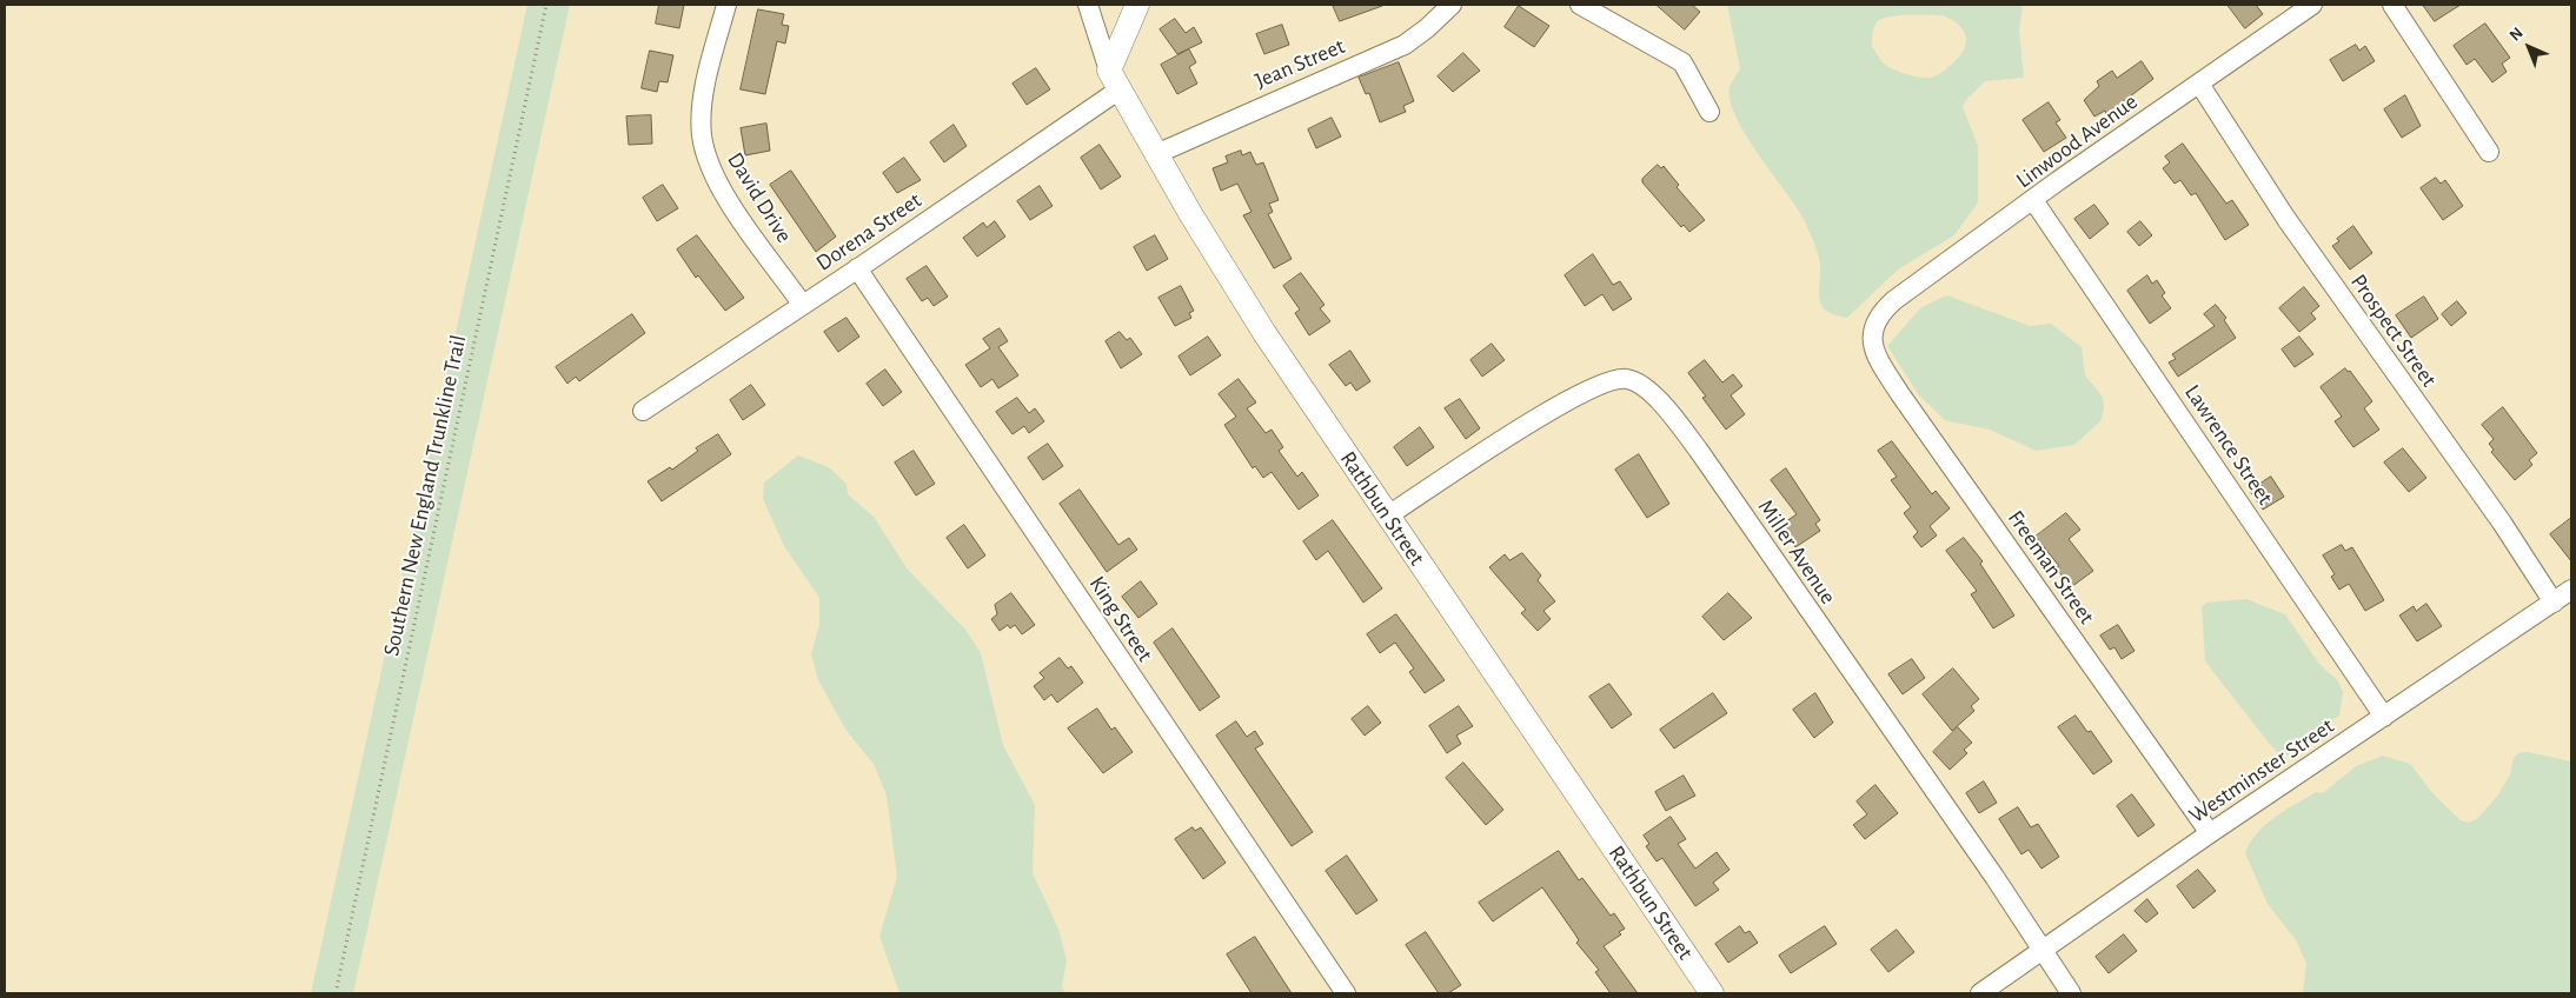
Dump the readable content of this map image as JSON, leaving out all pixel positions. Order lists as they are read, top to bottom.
{
  "streets": {
    "street": [
      "Jean Street",
      "Linwood Avenue",
      "David Drive",
      "Dorena Street",
      "Prospect Street",
      "Lawrence Street",
      "Rathbun Street",
      "Miller Avenue",
      "Freeman Street",
      "King Street",
      "Westminster Street"
    ],
    "path": ["Southern New England Trunkline Trail"]
  },
  "crossings": [
    ["Jean Street", "Rathbun Street"],
    ["Linwood Avenue", "Prospect Street"],
    ["Linwood Avenue", "Lawrence Street"],
    ["Linwood Avenue", "Freeman Street"],
    ["David Drive", "Dorena Street"],
    ["Dorena Street", "Rathbun Street"],
    ["Dorena Street", "King Street"],
    ["Prospect Street", "Westminster Street"],
    ["Lawrence Street", "Westminster Street"],
    ["Rathbun Street", "Miller Avenue"],
    ["Miller Avenue", "Westminster Street"],
    ["Freeman Street", "Westminster Street"]
  ],
  "north": "top left"
}
